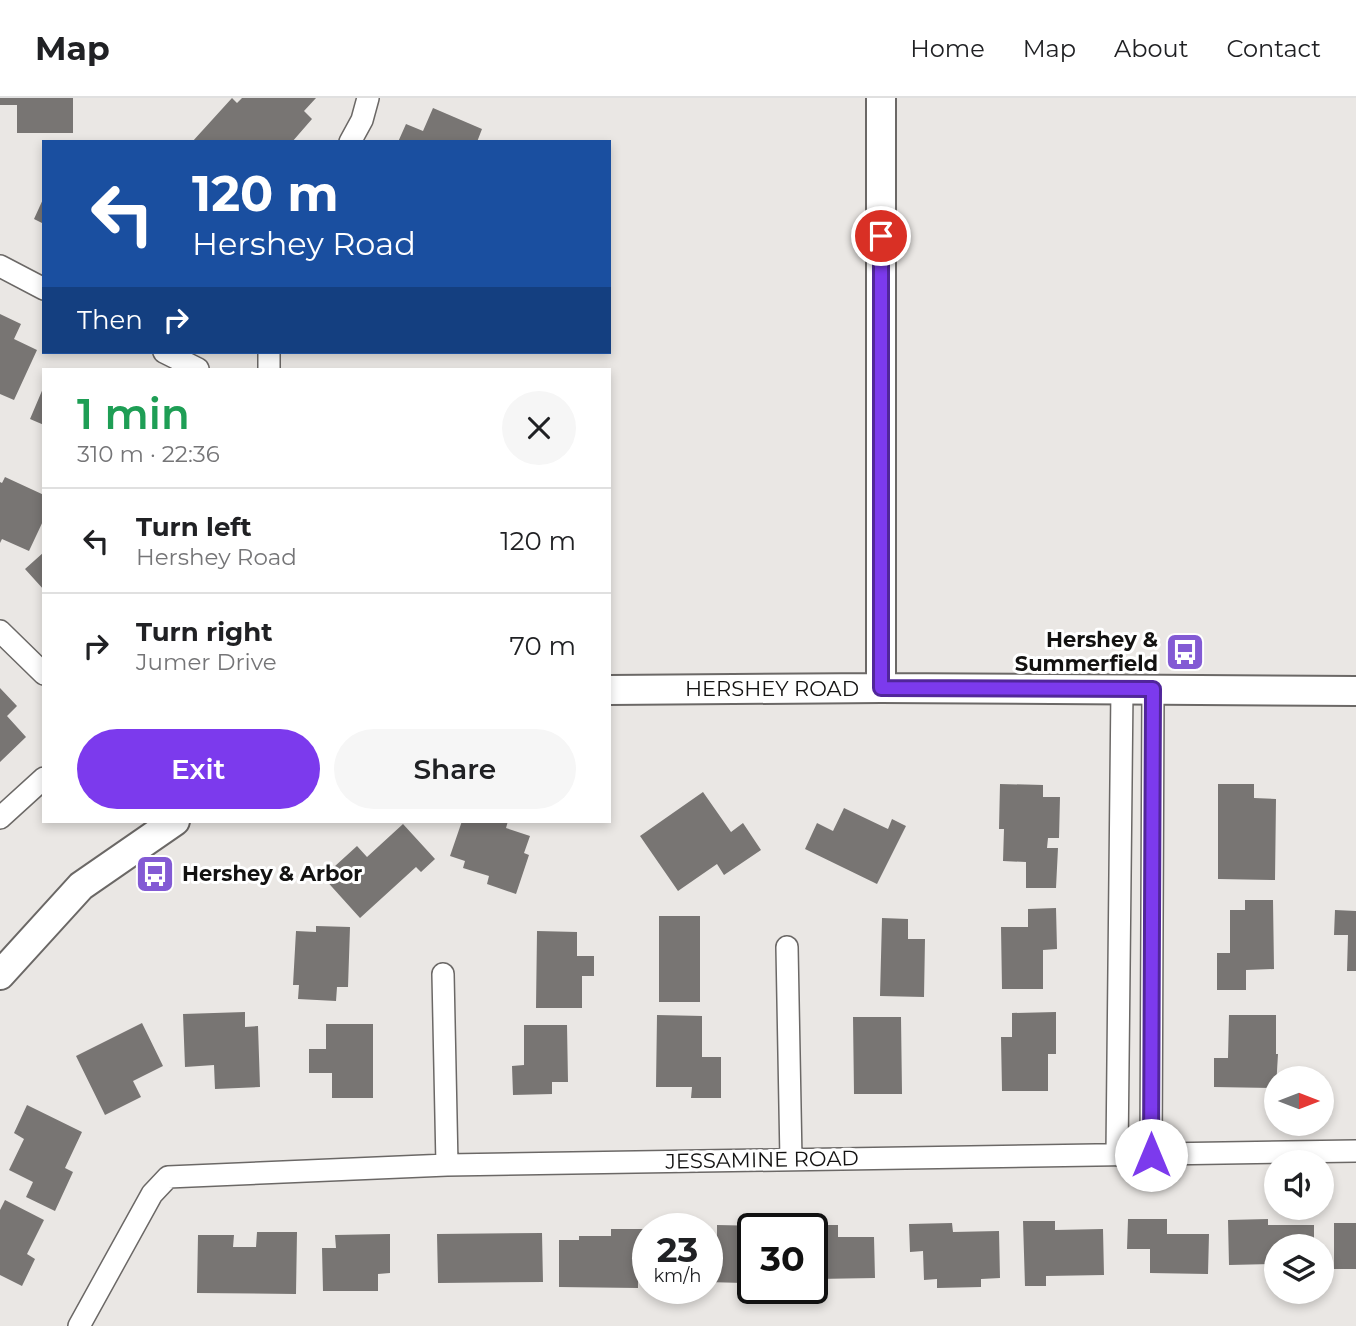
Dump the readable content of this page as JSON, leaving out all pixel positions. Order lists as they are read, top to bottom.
{
  "streets": {
    "main road": ["HERSHEY ROAD"],
    "street": ["JESSAMINE ROAD"]
  },
  "places": {
    "bus stop": ["Hershey & Summerfield", "Hershey & Arbor"]
  },
  "north": "right",
  "page": {
    "header": "Map",
    "nav": [
      "Home",
      "Map",
      "About",
      "Contact"
    ],
    "turn": ["120 m", "Hershey Road"],
    "then": "Then",
    "heading": ["1 min", "310 m · 22:36"],
    "list": [
      {
        "name": "Turn left",
        "note": "Hershey Road",
        "value": "120 m"
      },
      {
        "name": "Turn right",
        "note": "Jumer Drive",
        "value": "70 m"
      }
    ],
    "buttons": ["Exit", "Share"],
    "speed": "23 km/h",
    "limit": "30"
  }
}
